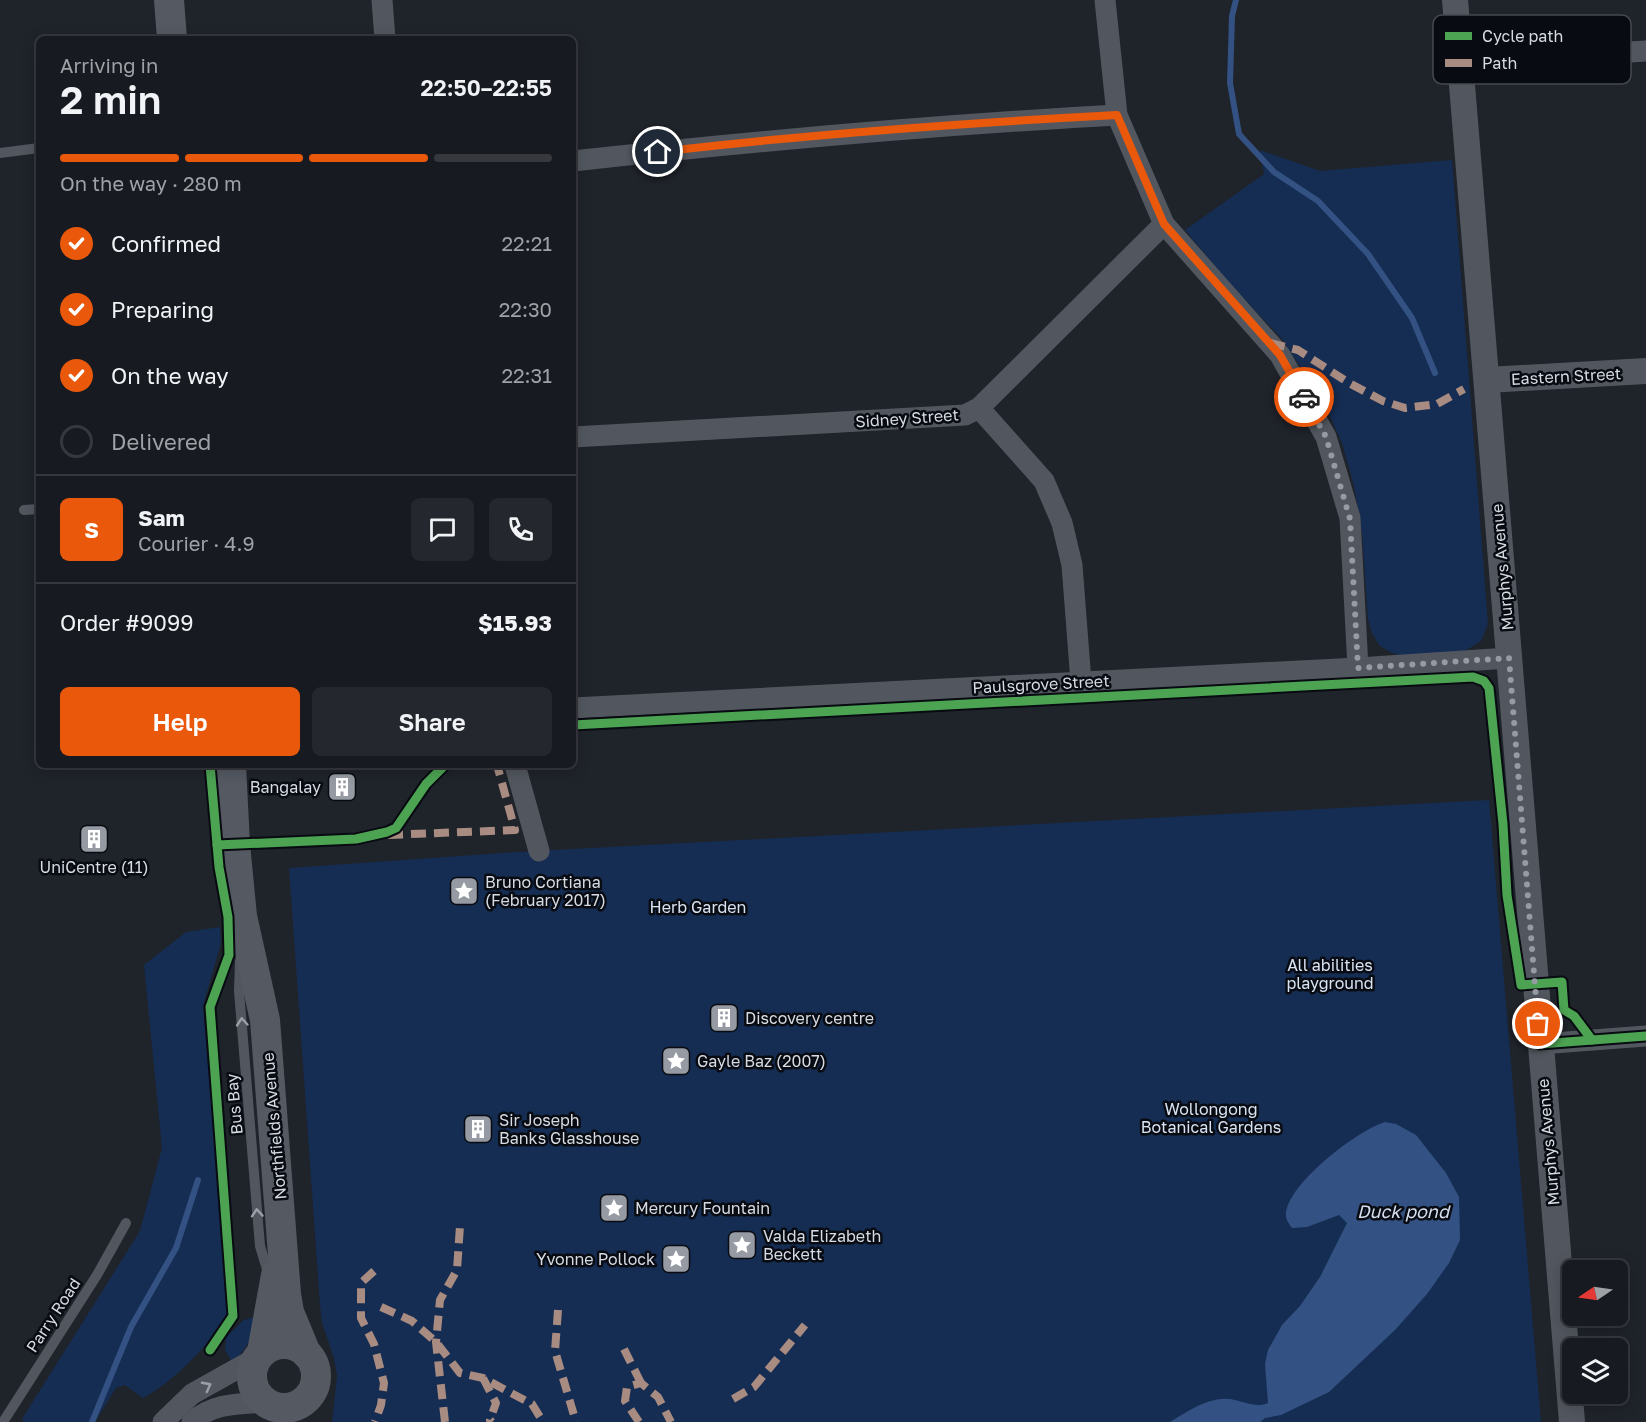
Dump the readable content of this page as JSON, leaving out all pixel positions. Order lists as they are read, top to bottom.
{
  "streets": {
    "main road": ["Northfields Avenue"],
    "street": [
      "Eastern Street",
      "Sidney Street",
      "Murphys Avenue",
      "Paulsgrove Street"
    ],
    "lane": ["Bus Bay", "Parry Road"]
  },
  "crossings": [
    ["Eastern Street", "Murphys Avenue"],
    ["Murphys Avenue", "Paulsgrove Street"],
    ["Bus Bay", "Northfields Avenue"]
  ],
  "one_way": ["Bus Bay"],
  "water": ["Duck pond"],
  "parks": ["Herb Garden", "All abilities playground", "Wollongong Botanical Gardens"],
  "places": {
    "building": [
      "Bangalay",
      "UniCentre (11)",
      "Discovery centre",
      "Sir Joseph Banks Glasshouse"
    ],
    "place": [
      "Bruno Cortiana (February 2017)",
      "Gayle Baz (2007)",
      "Mercury Fountain",
      "Valda Elizabeth Beckett",
      "Yvonne Pollock"
    ]
  },
  "legend": ["Cycle path", "Path"],
  "north": "left",
  "page": {
    "heading": ["2 min", "Arriving in", "22:50–22:55"],
    "panel": [
      "Sam",
      "Courier · 4.9",
      "Order #9099",
      "$15.93"
    ],
    "bar": "On the way · 280 m",
    "list": [
      ["Confirmed", "22:21"],
      ["Preparing", "22:30"],
      ["On the way", "22:31"],
      "Delivered"
    ],
    "round": "S",
    "buttons": ["Help", "Share"]
  }
}
